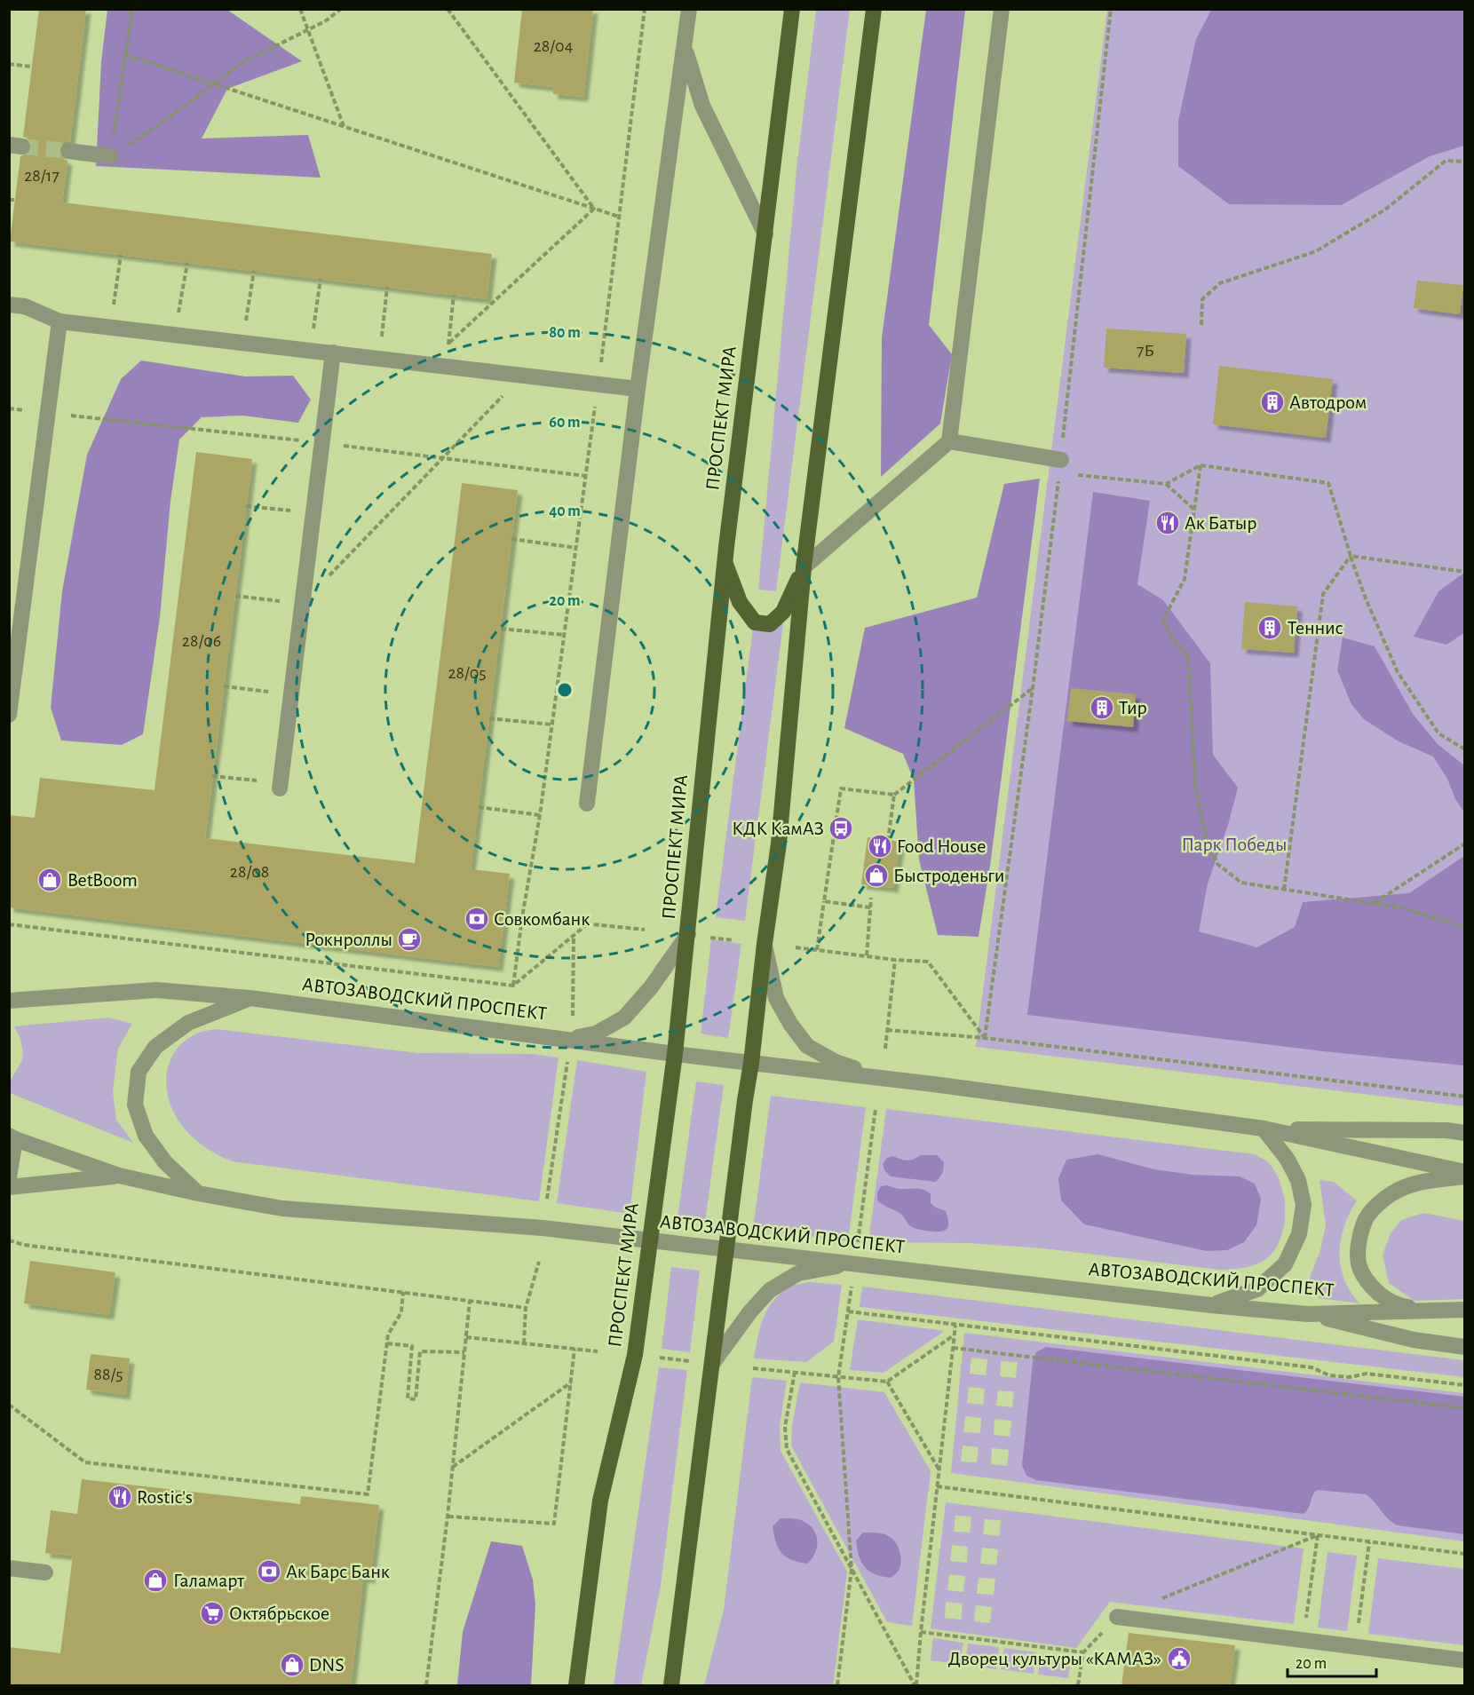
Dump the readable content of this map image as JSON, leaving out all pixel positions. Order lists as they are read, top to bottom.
{
  "streets": {
    "main road": ["ПРОСПЕКТ МИРА"],
    "street": ["АВТОЗАВОДСКИЙ ПРОСПЕКТ"]
  },
  "crossings": [
    ["ПРОСПЕКТ МИРА", "АВТОЗАВОДСКИЙ ПРОСПЕКТ"]
  ],
  "parks": ["Парк Победы"],
  "places": {
    "building": ["Автодром", "Теннис", "Тир"],
    "restaurant": ["Ак Батыр", "Food House", "Rostic's"],
    "bus stop": ["КДК КамАЗ"],
    "shop": [
      "Быстроденьги",
      "BetBoom",
      "Галамарт",
      "DNS"
    ],
    "bank": ["Совкомбанк", "Ак Барс Банк"],
    "cafe": ["Рокнроллы"],
    "supermarket": ["Октябрьское"],
    "public building": ["Дворец культуры «КАМАЗ»"]
  },
  "house_numbers": [
    "28/04",
    "28/17",
    "7Б",
    "28/06",
    "28/05",
    "28/08",
    "88/5"
  ],
  "scale_bar": "20 m",
  "rings": [
    "80 m",
    "60 m",
    "40 m",
    "20 m"
  ]
}
